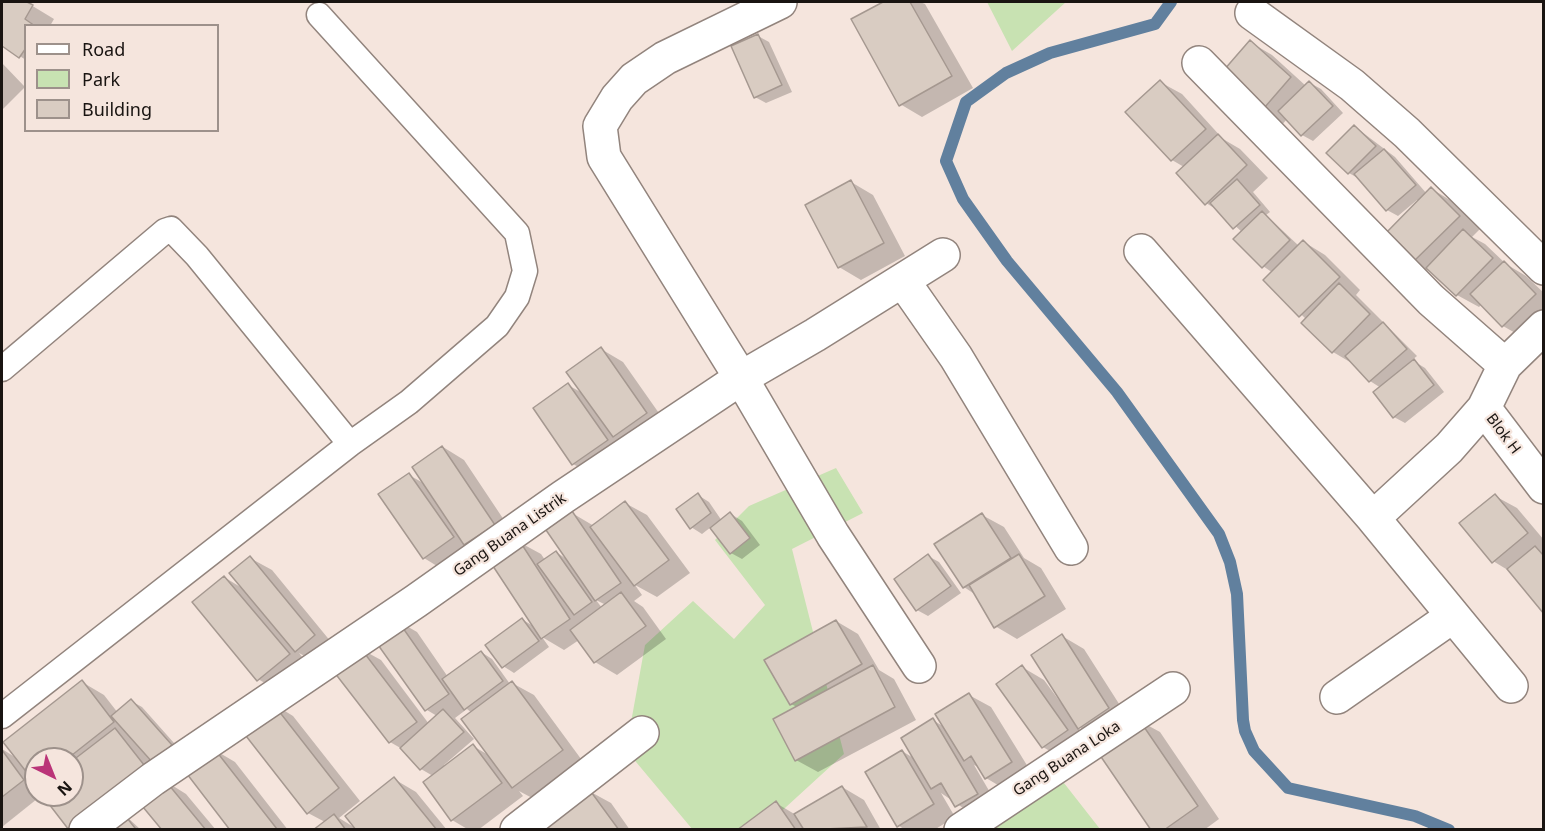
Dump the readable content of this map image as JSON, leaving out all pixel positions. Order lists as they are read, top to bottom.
{
  "streets": {
    "street": ["Blok H", "Gang Buana Listrik", "Gang Buana Loka"]
  },
  "legend": ["Road", "Park", "Building"],
  "north": "bottom right"
}
